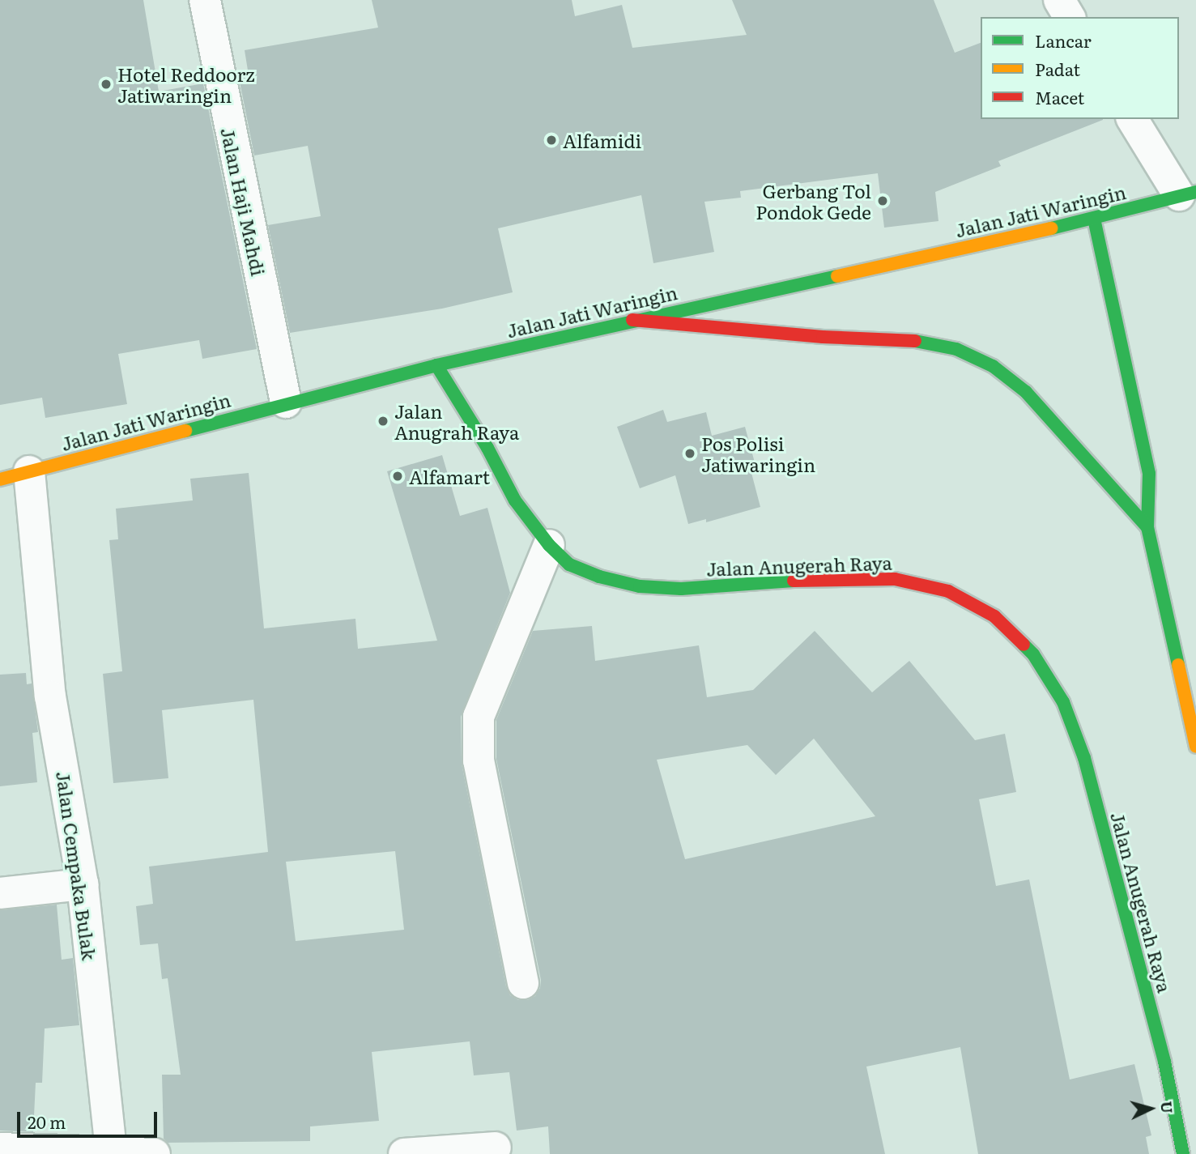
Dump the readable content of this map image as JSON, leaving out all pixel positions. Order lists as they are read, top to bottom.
{
  "streets": {
    "main road": ["Jalan Jati Waringin", "Jalan Anugerah Raya"],
    "street": ["Jalan Haji Mahdi", "Jalan Cempaka Bulak"]
  },
  "crossings": [
    ["Jalan Haji Mahdi", "Jalan Jati Waringin"],
    ["Jalan Jati Waringin", "Jalan Anugerah Raya"],
    ["Jalan Jati Waringin", "Jalan Cempaka Bulak"]
  ],
  "places": [
    "Hotel Reddoorz Jatiwaringin",
    "Alfamidi",
    "Gerbang Tol Pondok Gede",
    "Jalan Anugrah Raya",
    "Pos Polisi Jatiwaringin",
    "Alfamart"
  ],
  "legend": ["Lancar", "Padat", "Macet"],
  "scale_bar": "20 m",
  "north": "right"
}
